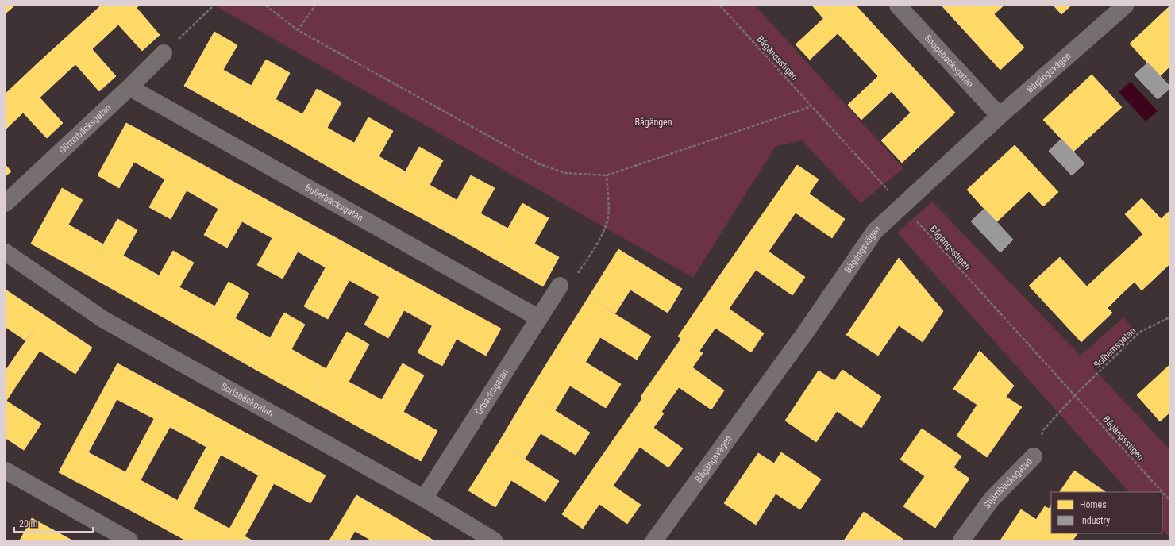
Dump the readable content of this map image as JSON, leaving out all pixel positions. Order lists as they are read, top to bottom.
{
  "streets": {
    "street": [
      "Snogebäcksgatan",
      "Bågängsvägen",
      "Glitterbäcksgatan",
      "Bullerbäcksgatan",
      "Örbäcksgatan",
      "Sorlabäckgatan",
      "Stjärnbäcksgatan"
    ],
    "path": ["Bågängsstigen", "Solhemsgatan"]
  },
  "crossings": [
    ["Bågängsstigen", "Bågängsvägen"],
    ["Bågängsstigen", "Solhemsgatan"],
    ["Bågängsstigen", "Stjärnbäcksgatan"],
    ["Snogebäcksgatan", "Bågängsvägen"],
    ["Glitterbäcksgatan", "Bullerbäcksgatan"],
    ["Bullerbäcksgatan", "Örbäcksgatan"],
    ["Solhemsgatan", "Stjärnbäcksgatan"],
    ["Örbäcksgatan", "Sorlabäckgatan"]
  ],
  "parks": ["Bågängen"],
  "legend": ["Homes", "Industry"],
  "scale_bar": "20 m"
}
